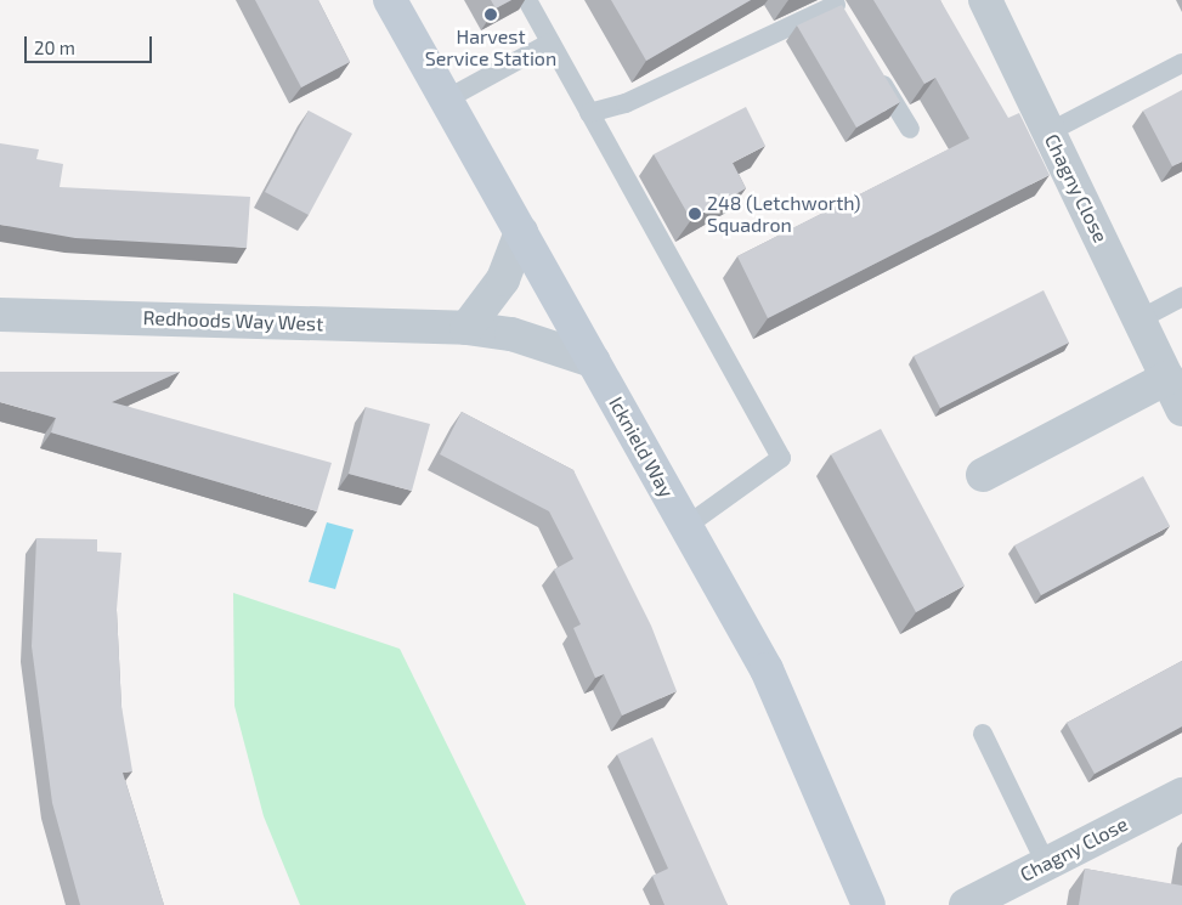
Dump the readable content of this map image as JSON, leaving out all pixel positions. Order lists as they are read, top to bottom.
{
  "streets": {
    "street": ["Chagny Close", "Redhoods Way West", "Icknield Way"]
  },
  "crossings": [
    ["Redhoods Way West", "Icknield Way"]
  ],
  "places": ["Harvest Service Station", "248 (Letchworth) Squadron"],
  "scale_bar": "20 m"
}
